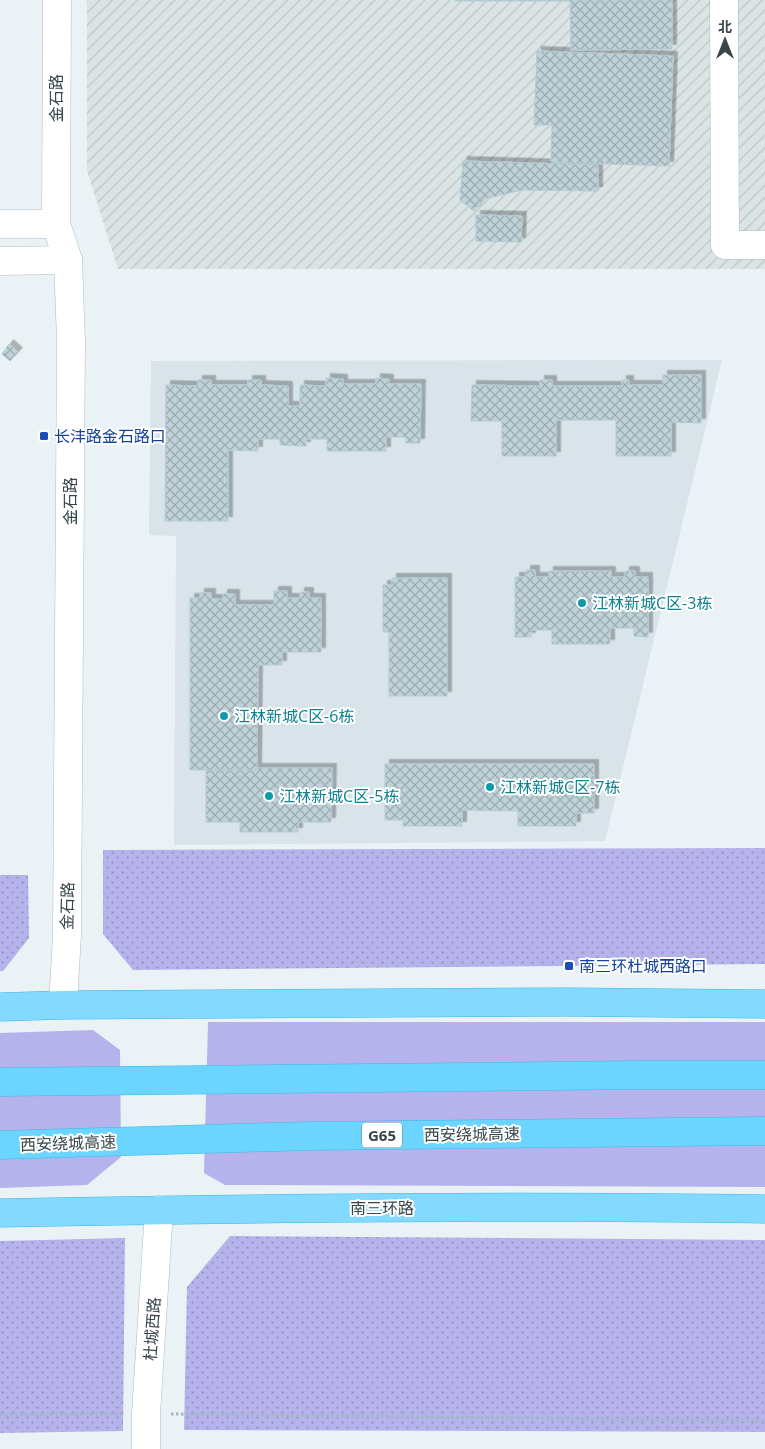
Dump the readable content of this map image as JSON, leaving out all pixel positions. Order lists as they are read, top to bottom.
{
  "streets": {
    "highway": ["西安绕城高速", "G65", "南三环路"],
    "street": ["金石路", "杜城西路"]
  },
  "crossings": [
    ["南三环路", "杜城西路"]
  ],
  "places": {
    "transit": ["长沣路金石路口", "南三环杜城西路口"],
    "other": [
      "江林新城C区-3栋",
      "江林新城C区-6栋",
      "江林新城C区-7栋",
      "江林新城C区-5栋"
    ]
  },
  "north": "top"
}
